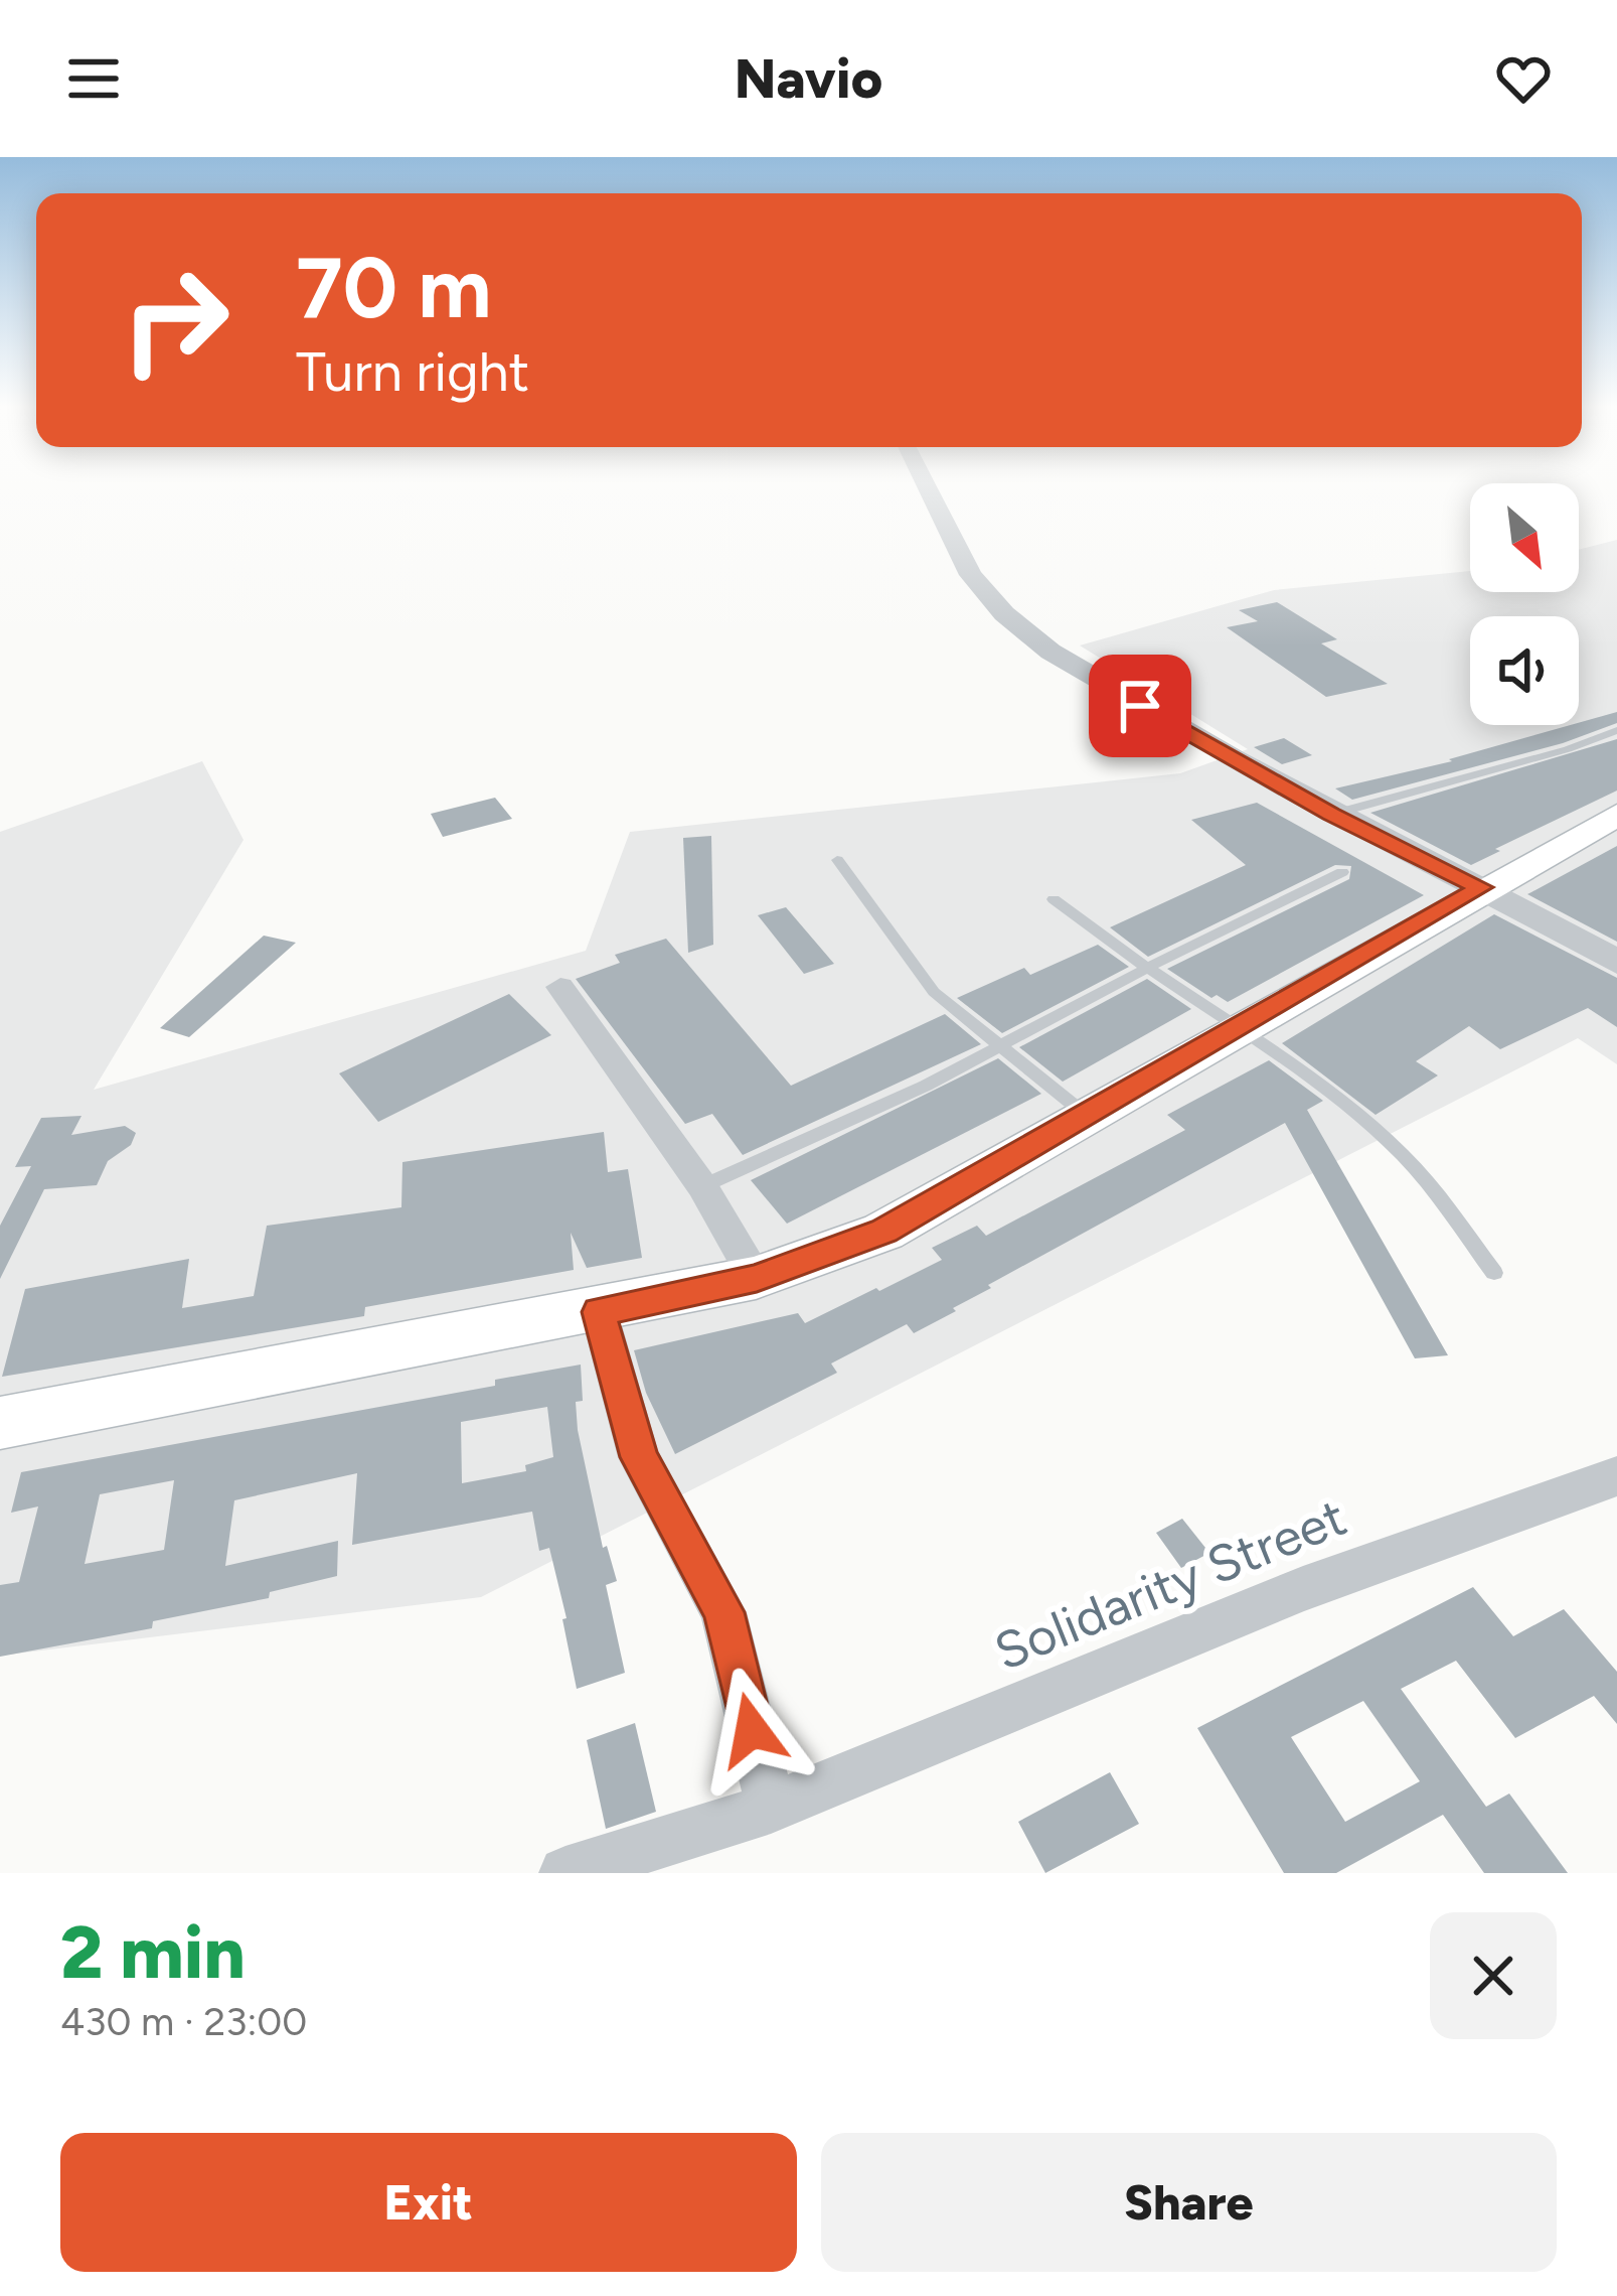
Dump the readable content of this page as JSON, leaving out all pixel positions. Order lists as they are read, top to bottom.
{
  "streets": {
    "street": ["Solidarity Street"]
  },
  "north": "bottom right",
  "page": {
    "header": "Navio",
    "turn": ["70 m", "Turn right"],
    "heading": ["2 min", "430 m · 23:00"],
    "buttons": ["Exit", "Share"]
  }
}
